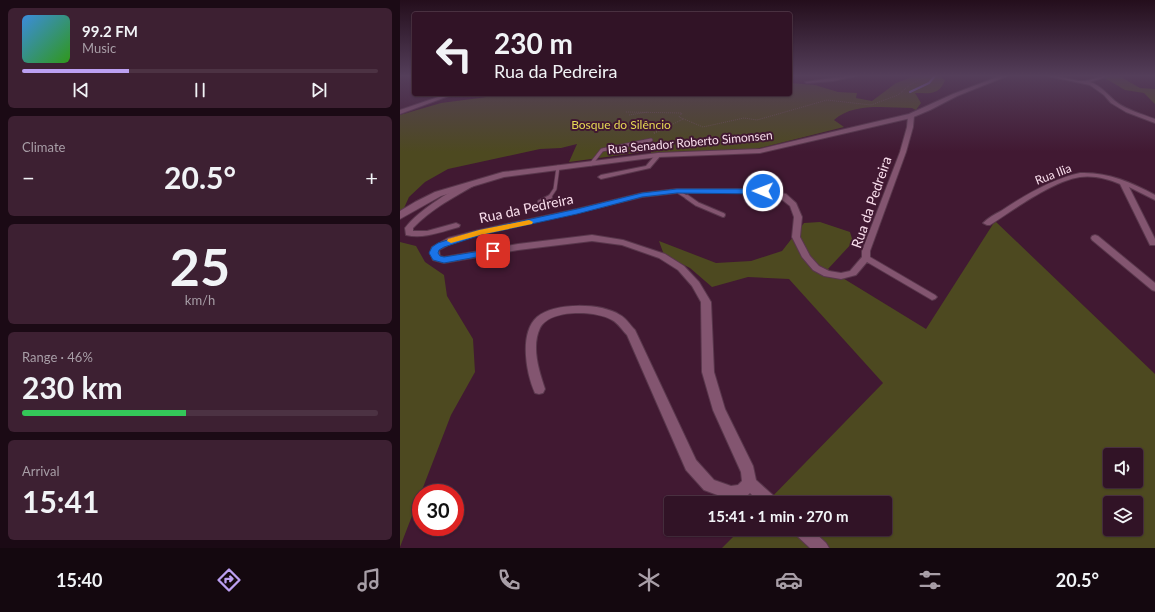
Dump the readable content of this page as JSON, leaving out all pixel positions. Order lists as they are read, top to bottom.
{
  "streets": {
    "street": ["Rua Senador Roberto Simonsen", "Rua Ilia", "Rua da Pedreira"]
  },
  "crossings": [
    ["Rua Senador Roberto Simonsen", "Rua da Pedreira"]
  ],
  "parks": ["Bosque do Silêncio"],
  "page": {
    "turn": ["230 m", "Rua da Pedreira"],
    "song": ["99.2 FM", "Music"],
    "tile": [
      "Climate",
      ["25", "km/h"],
      ["Range · 46%", "230 km"],
      ["Arrival", "15:41"]
    ],
    "heat": ["−", "20.5°", "+"],
    "limit": "30",
    "trip": "15:41 · 1 min · 270 m",
    "tabs": ["15:40", "20.5°"]
  }
}
